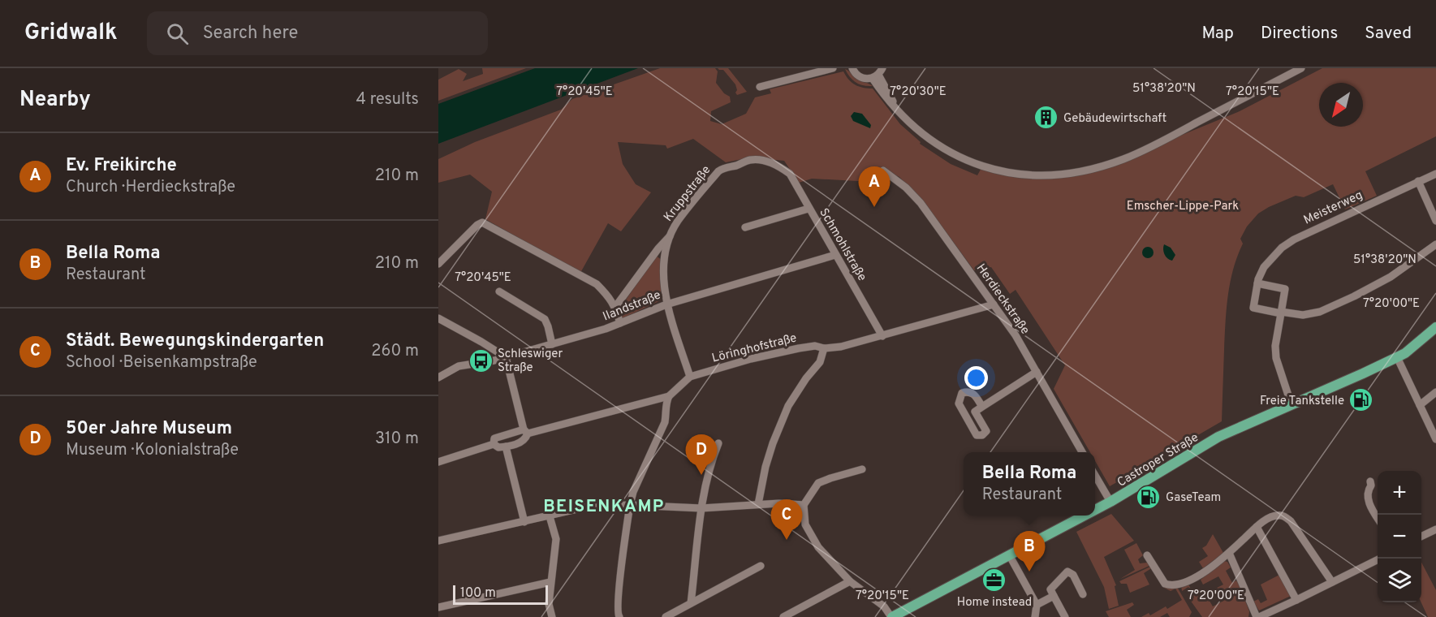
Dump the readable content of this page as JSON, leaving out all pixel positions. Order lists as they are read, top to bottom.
{
  "streets": {
    "main road": ["Castroper Straße"],
    "street": [
      "Kruppstraße",
      "Meisterweg",
      "Schmohlstraße",
      "Herdieckstraße",
      "Ilandstraße",
      "Löringhofstraße"
    ]
  },
  "crossings": [
    ["Kruppstraße", "Schmohlstraße"],
    ["Kruppstraße", "Ilandstraße"],
    ["Kruppstraße", "Löringhofstraße"],
    ["Schmohlstraße", "Ilandstraße"],
    ["Schmohlstraße", "Löringhofstraße"],
    ["Herdieckstraße", "Löringhofstraße"]
  ],
  "districts": ["BEISENKAMP"],
  "parks": ["Emscher-Lippe-Park"],
  "places": {
    "building": ["Gebäudewirtschaft"],
    "bus stop": ["Schleswiger Straße"],
    "fuel station": ["Freie Tankstelle", "GaseTeam"],
    "office": ["Home instead"]
  },
  "scale_bar": "100 m",
  "north": "bottom left",
  "page": {
    "header": "Gridwalk",
    "search": "Search here",
    "nav": ["Map", "Directions", "Saved"],
    "heading": ["Nearby", "4 results"],
    "list": [
      {
        "mark": "A",
        "name": "Ev. Freikirche",
        "note": "Church · Herdieckstraße",
        "value": "210 m"
      },
      {
        "mark": "B",
        "name": "Bella Roma",
        "note": "Restaurant",
        "value": "210 m"
      },
      {
        "mark": "C",
        "name": "Städt. Bewegungskindergarten",
        "note": "School · Beisenkampstraße",
        "value": "260 m"
      },
      {
        "mark": "D",
        "name": "50er Jahre Museum",
        "note": "Museum · Kolonialstraße",
        "value": "310 m"
      }
    ],
    "pins": [
      "A",
      "D",
      "C",
      "B"
    ],
    "popup": ["Bella Roma", "Restaurant"],
    "map_buttons": ["+", "−"],
    "scale": "100 m"
  },
  "coordinates": [
    "51°38'20\"N",
    "7°20'45\"E",
    "7°20'30\"E",
    "7°20'15\"E",
    "7°20'00\"E"
  ]
}
